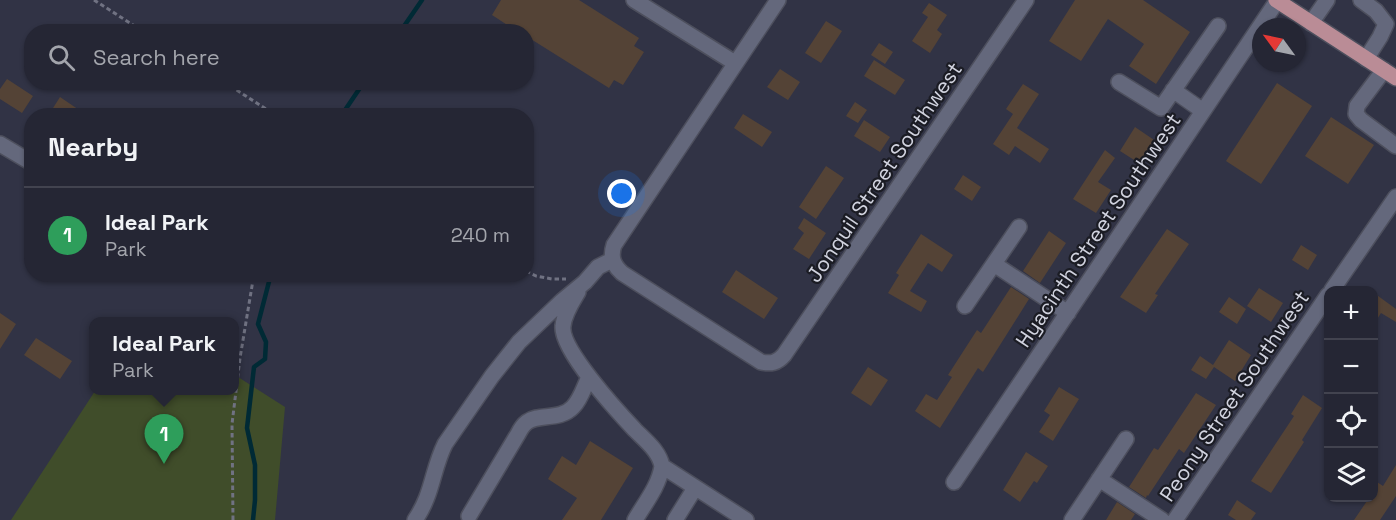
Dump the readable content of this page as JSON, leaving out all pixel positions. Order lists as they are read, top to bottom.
{
  "streets": {
    "street": ["Jonquil Street Southwest", "Hyacinth Street Southwest", "Peony Street Southwest"]
  },
  "north": "top left",
  "page": {
    "search": "Search here",
    "heading": "Nearby",
    "list": [
      {
        "mark": "1",
        "name": "Ideal Park",
        "note": "Park",
        "value": "240 m"
      }
    ],
    "map_buttons": ["+", "−"],
    "popup": ["Ideal Park", "Park"],
    "pins": "1"
  }
}
